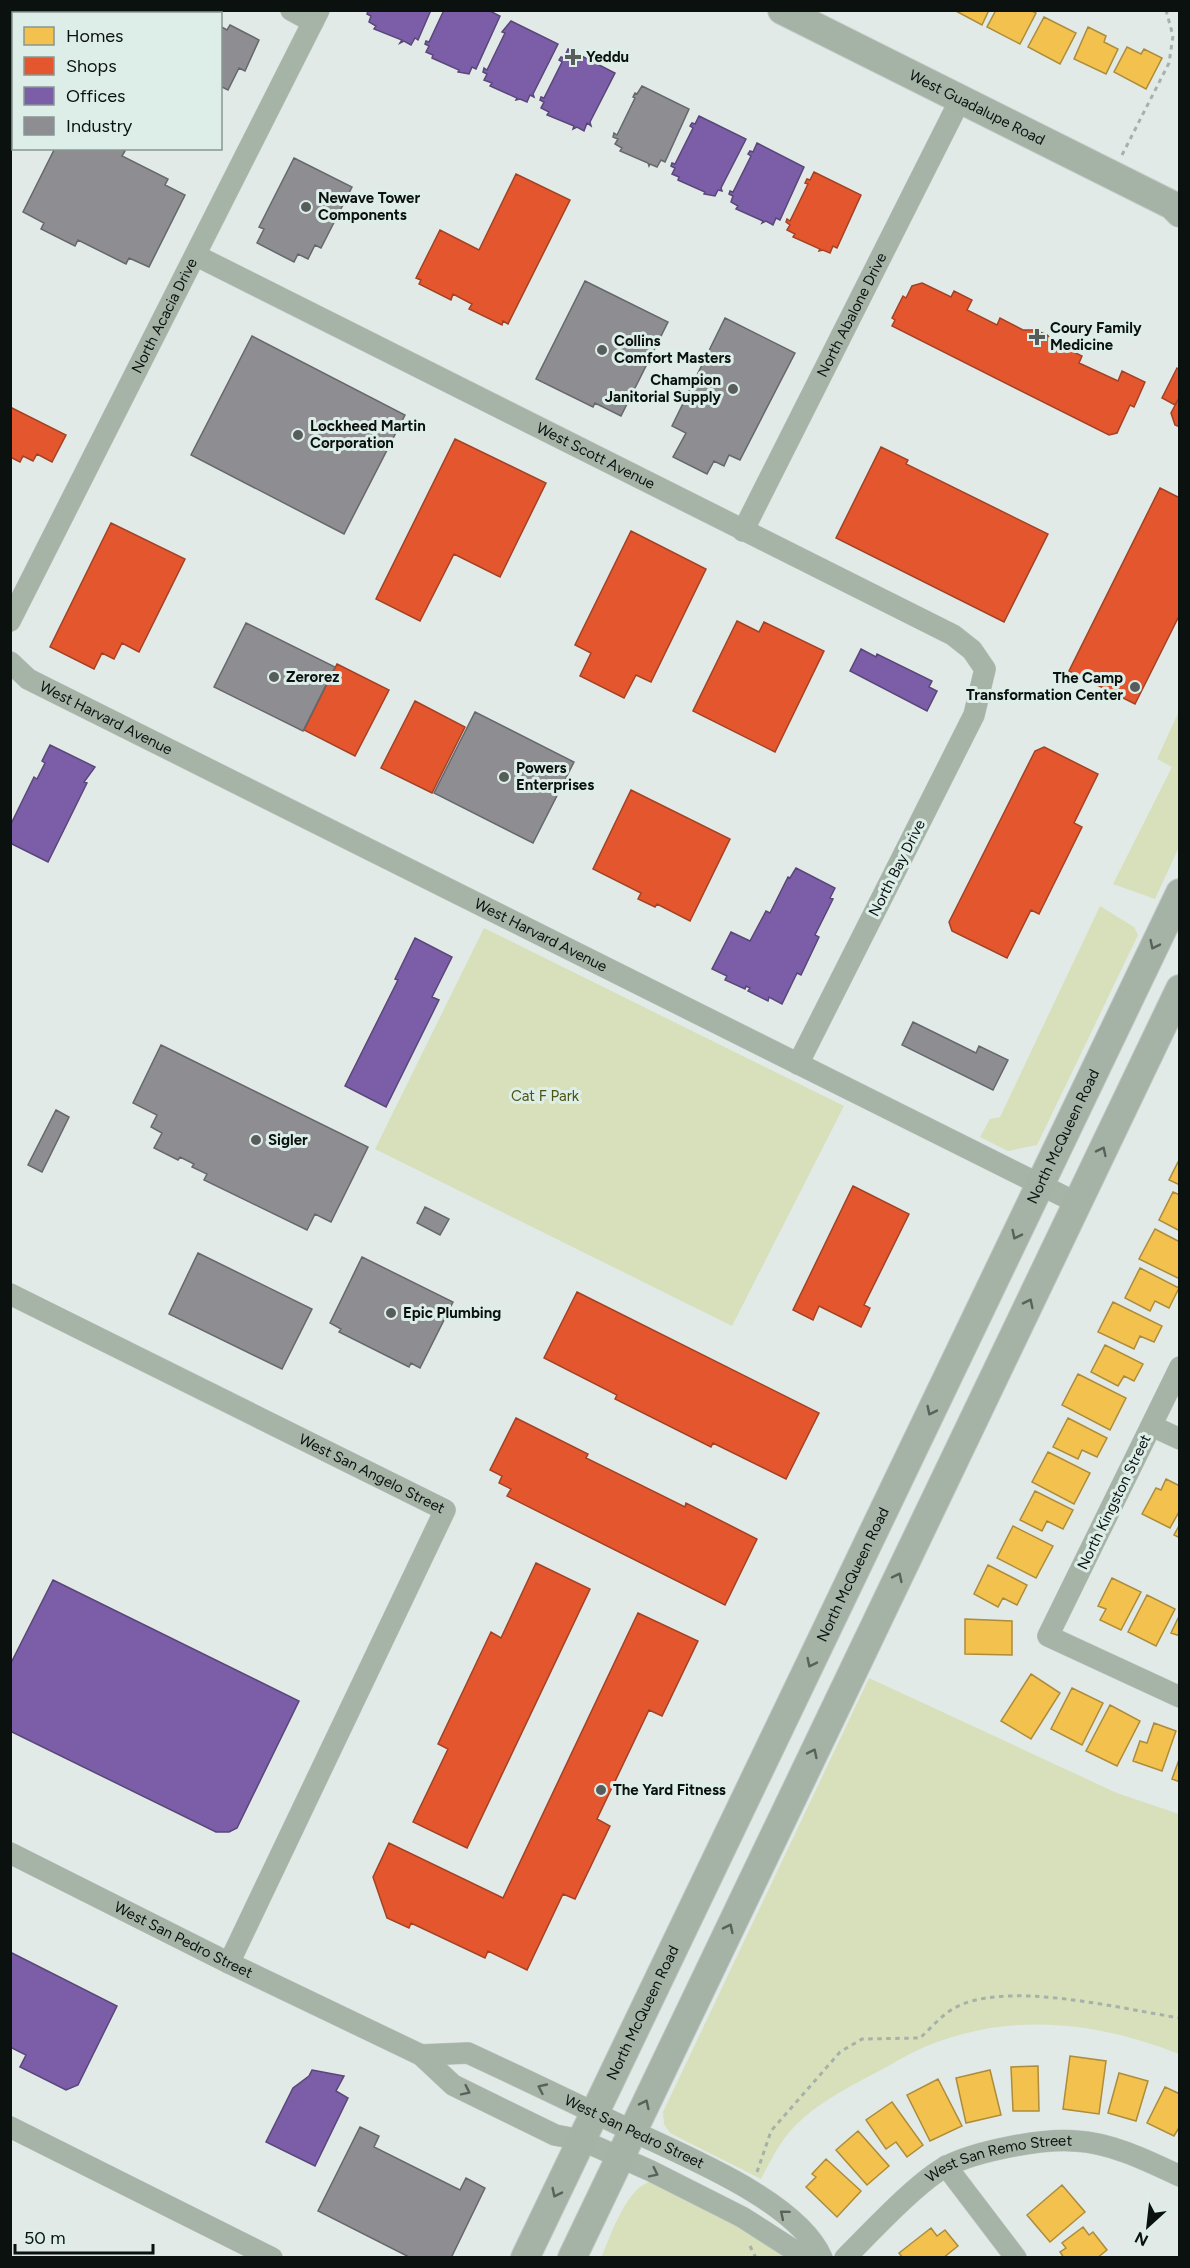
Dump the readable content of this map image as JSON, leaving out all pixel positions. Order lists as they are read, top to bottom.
{
  "streets": {
    "main road": ["West Guadalupe Road", "North McQueen Road"],
    "street": [
      "North Abalone Drive",
      "North Acacia Drive",
      "West Scott Avenue",
      "West Harvard Avenue",
      "North Bay Drive",
      "West San Angelo Street",
      "North Kingston Street",
      "West San Pedro Street",
      "West San Remo Street"
    ]
  },
  "crossings": [
    ["West Guadalupe Road", "North Abalone Drive"],
    ["North Abalone Drive", "West Scott Avenue"],
    ["North Acacia Drive", "West Scott Avenue"],
    ["West Scott Avenue", "North Bay Drive"],
    ["West Harvard Avenue", "North Bay Drive"],
    ["West Harvard Avenue", "North McQueen Road"],
    ["North McQueen Road", "West San Pedro Street"],
    ["West San Angelo Street", "West San Pedro Street"]
  ],
  "parks": ["Cat F Park"],
  "places": {
    "health": ["Yeddu", "Coury Family Medicine"],
    "other": [
      "Newave Tower Components",
      "Collins Comfort Masters",
      "Champion Janitorial Supply",
      "Lockheed Martin Corporation",
      "Zerorez",
      "The Camp Transformation Center",
      "Powers Enterprises",
      "Sigler",
      "Epic Plumbing",
      "The Yard Fitness"
    ]
  },
  "legend": [
    "Homes",
    "Shops",
    "Offices",
    "Industry"
  ],
  "scale_bar": "50 m",
  "north": "bottom left"
}
